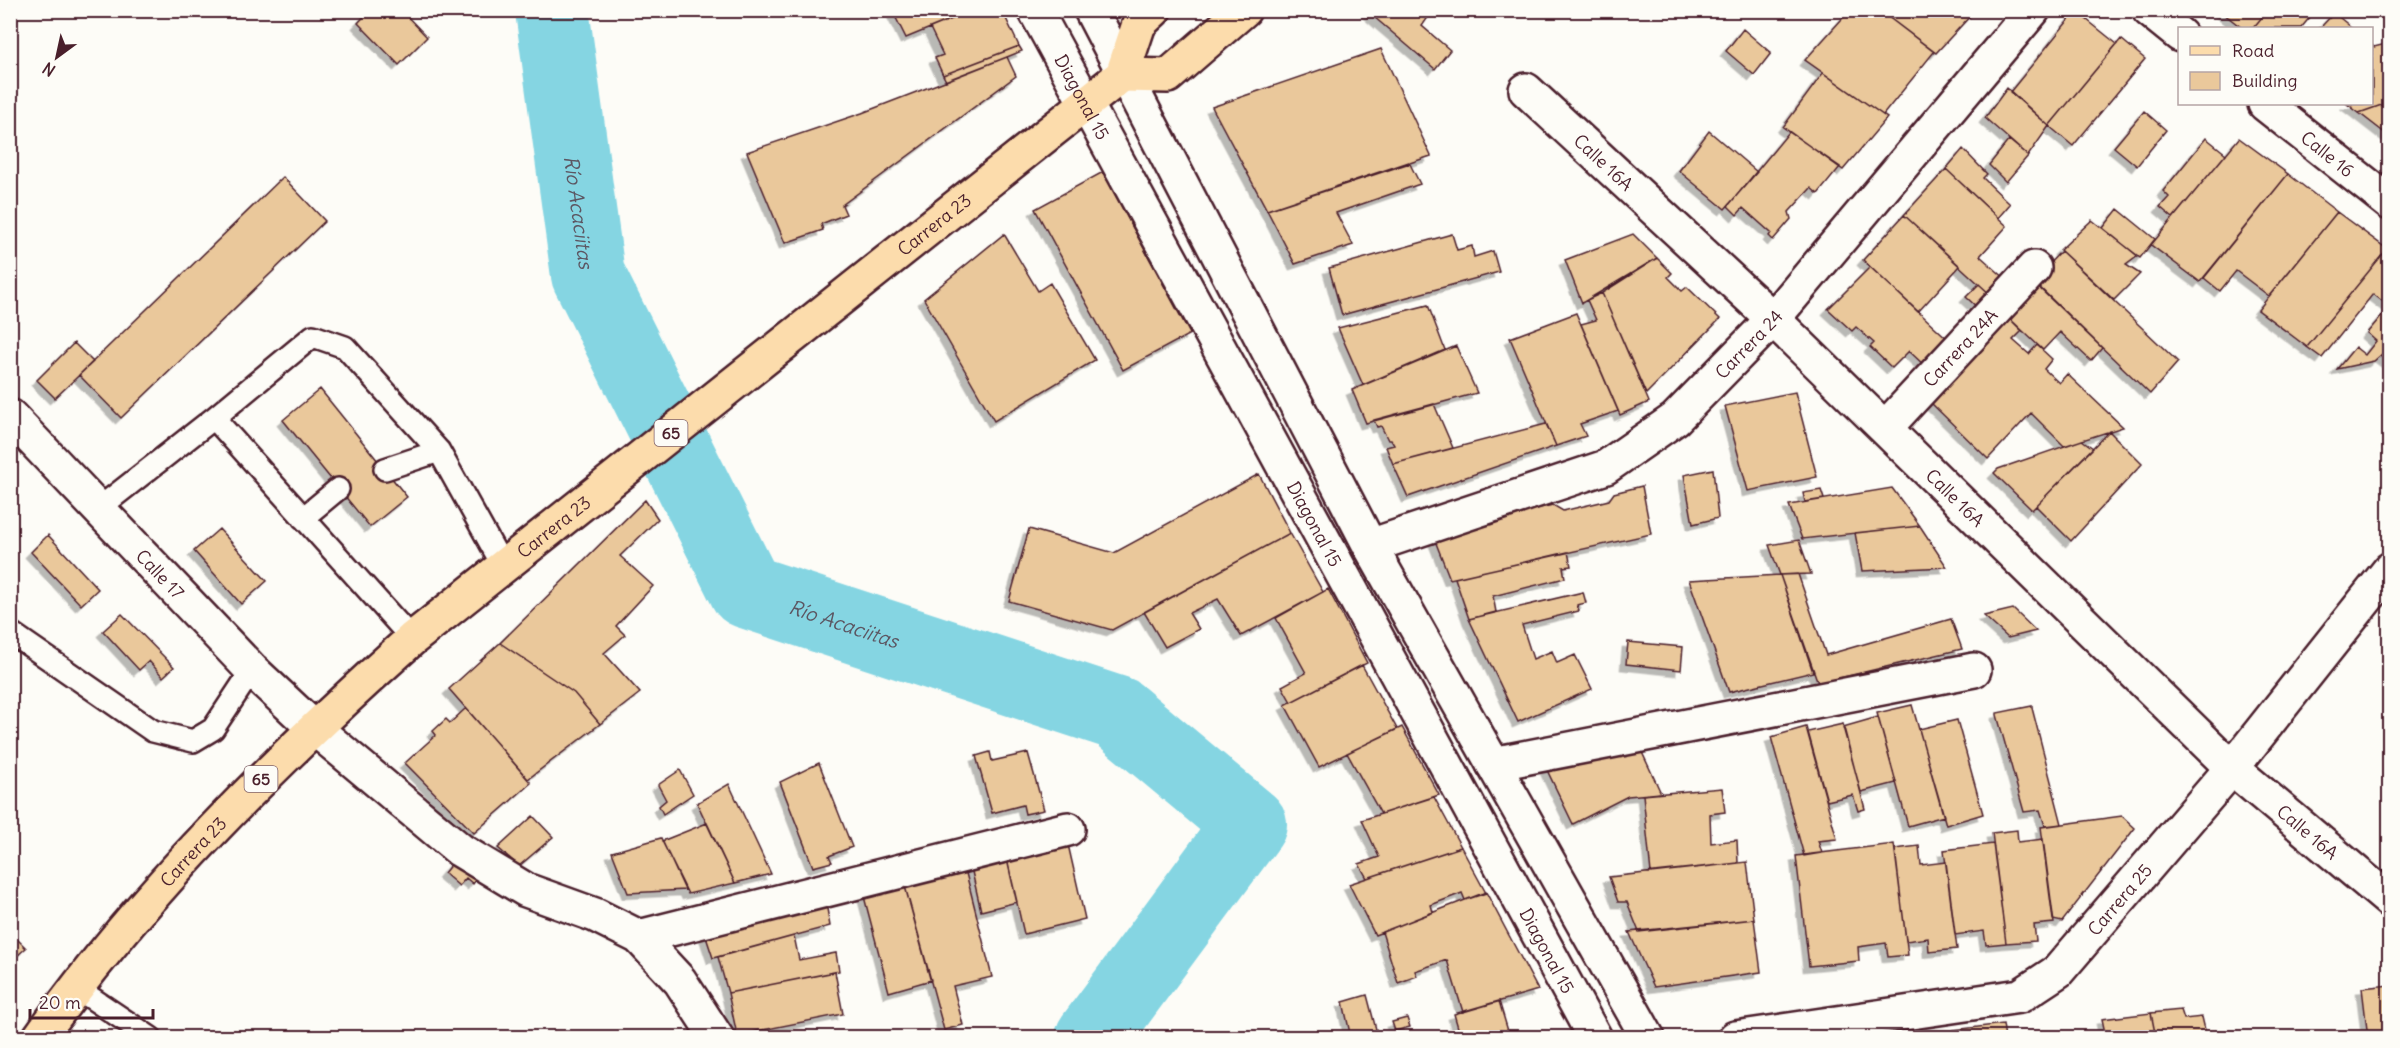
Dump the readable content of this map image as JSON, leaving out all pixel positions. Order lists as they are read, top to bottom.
{
  "streets": {
    "main road": ["Carrera 23", "65"],
    "street": [
      "Diagonal 15",
      "Calle 16",
      "Calle 16A",
      "Carrera 24",
      "Carrera 24A",
      "Calle 17",
      "Carrera 25"
    ]
  },
  "crossings": [
    ["Diagonal 15", "Carrera 23"],
    ["Diagonal 15", "Carrera 24"],
    ["Calle 16A", "Carrera 24"],
    ["Calle 16A", "Carrera 24A"],
    ["Calle 16A", "Carrera 25"],
    ["Carrera 23", "Calle 17"]
  ],
  "water": ["Río Acaciitas"],
  "legend": ["Road", "Building"],
  "scale_bar": "20 m",
  "north": "bottom left"
}
